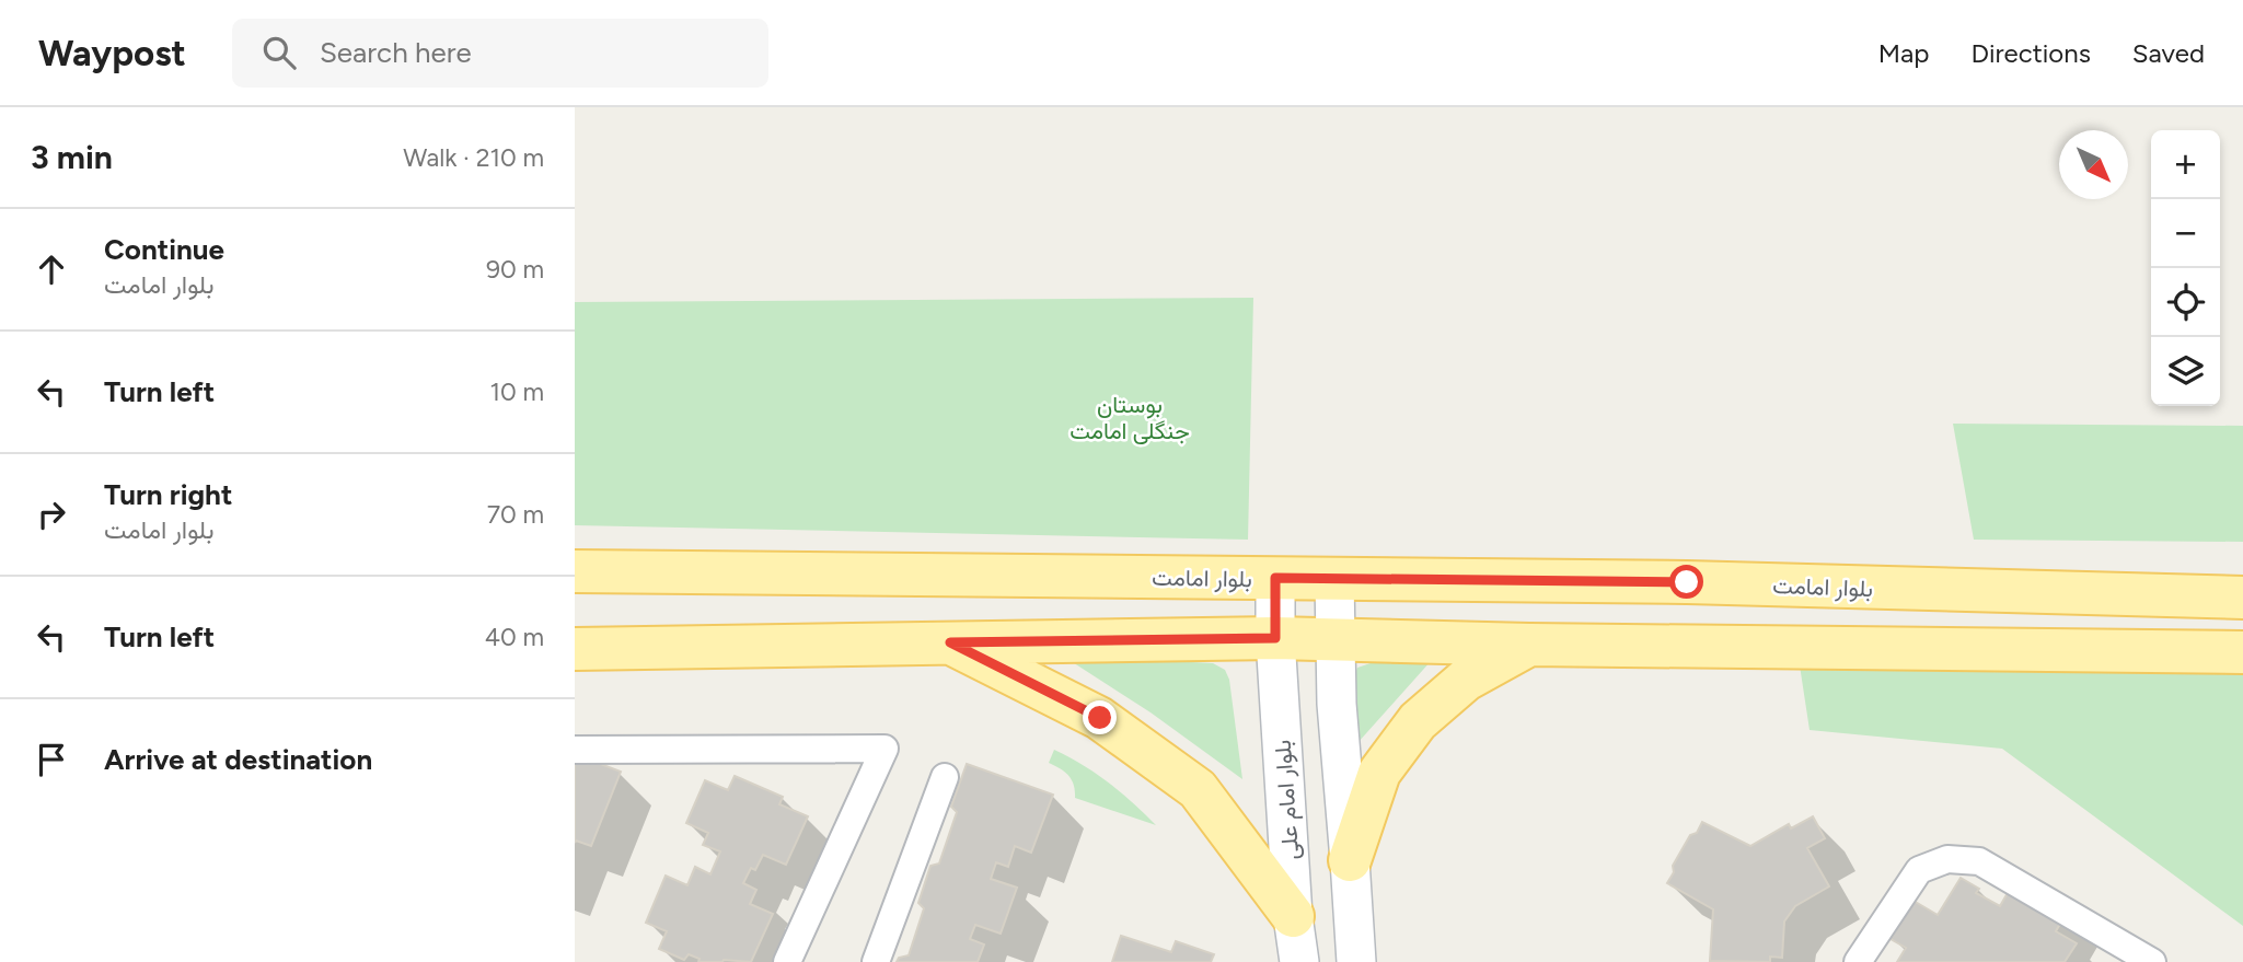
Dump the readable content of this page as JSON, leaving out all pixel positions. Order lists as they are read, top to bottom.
{
  "streets": {
    "main road": ["بلوار امامت", "بلوار امام علی"]
  },
  "crossings": [
    ["بلوار امامت", "بلوار امام علی"]
  ],
  "parks": ["بوستان جنگلی امامت"],
  "north": "bottom right",
  "page": {
    "header": "Waypost",
    "search": "Search here",
    "nav": ["Map", "Directions", "Saved"],
    "heading": ["3 min", "Walk · 210 m"],
    "map_buttons": ["+", "−"],
    "list": [
      ["Continue", "بلوار امامت", "90 m"],
      ["Turn left", "10 m"],
      ["Turn right", "بلوار امامت", "70 m"],
      ["Turn left", "40 m"],
      "Arrive at destination"
    ]
  }
}
